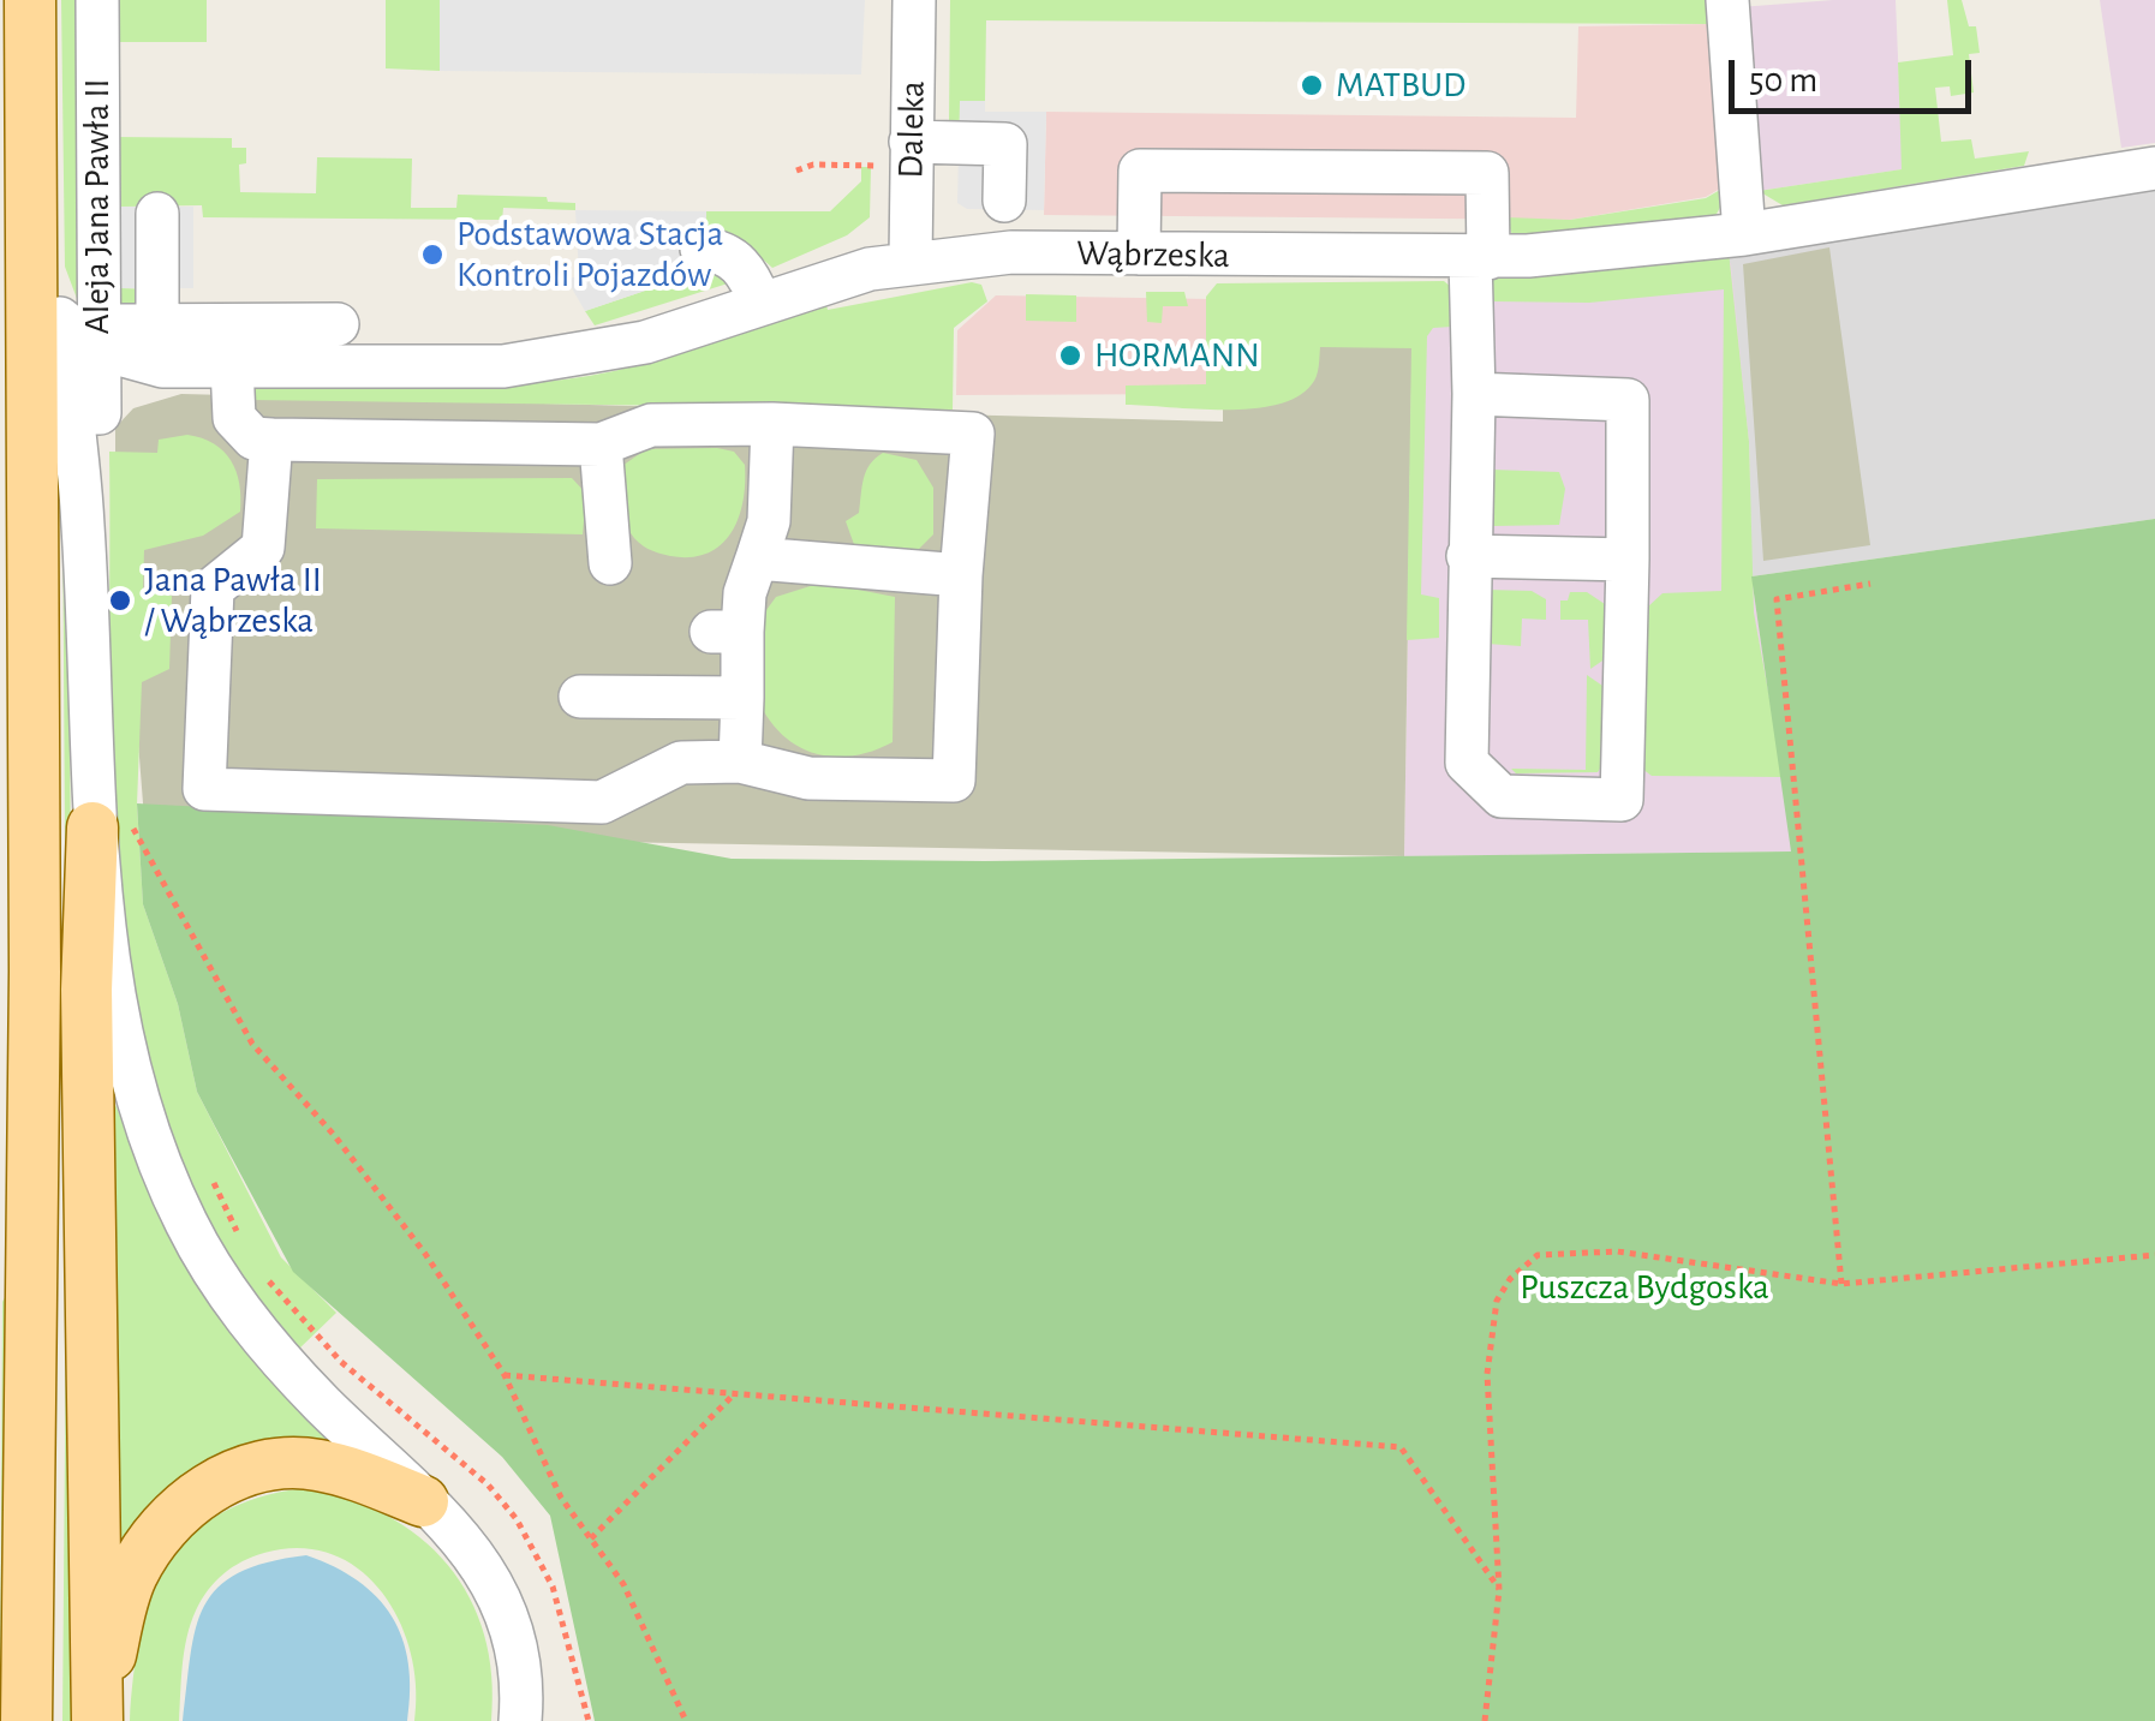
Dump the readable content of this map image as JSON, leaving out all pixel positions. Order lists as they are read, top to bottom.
{
  "streets": {
    "street": ["Daleka", "Aleja Jana Pawła II", "Wąbrzeska"]
  },
  "crossings": [
    ["Daleka", "Wąbrzeska"],
    ["Aleja Jana Pawła II", "Wąbrzeska"]
  ],
  "parks": ["Puszcza Bydgoska"],
  "places": [
    "MATBUD",
    "Podstawowa Stacja Kontroli Pojazdów",
    "HORMANN",
    "Jana Pawła II / Wąbrzeska"
  ],
  "scale_bar": "50 m"
}
